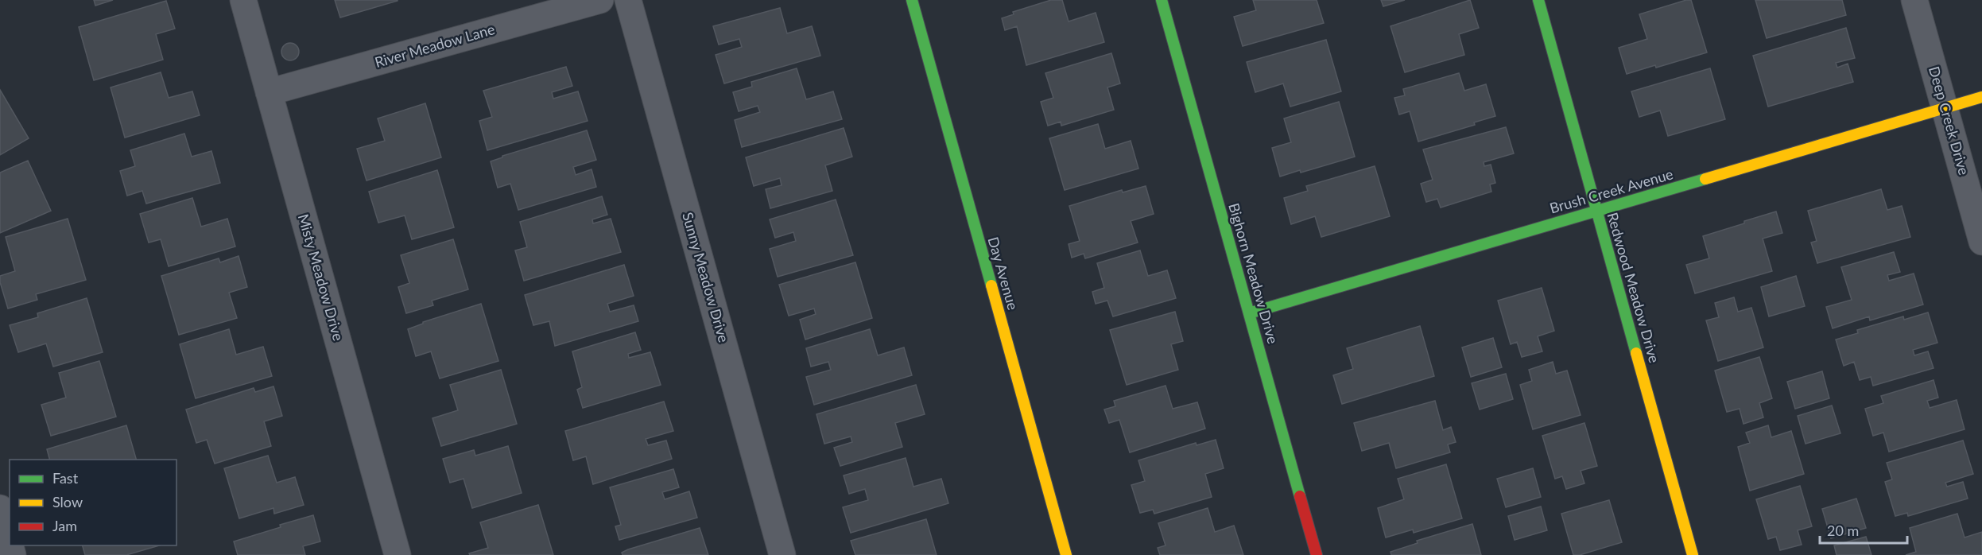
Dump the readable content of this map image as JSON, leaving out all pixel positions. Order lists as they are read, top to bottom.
{
  "streets": {
    "street": [
      "River Meadow Lane",
      "Deep Creek Drive",
      "Brush Creek Avenue",
      "Day Avenue",
      "Bighorn Meadow Drive",
      "Misty Meadow Drive",
      "Sunny Meadow Drive",
      "Redwood Meadow Drive"
    ]
  },
  "crossings": [
    ["River Meadow Lane", "Misty Meadow Drive"],
    ["Deep Creek Drive", "Brush Creek Avenue"],
    ["Brush Creek Avenue", "Bighorn Meadow Drive"],
    ["Brush Creek Avenue", "Redwood Meadow Drive"]
  ],
  "legend": ["Fast", "Slow", "Jam"],
  "scale_bar": "20 m"
}
